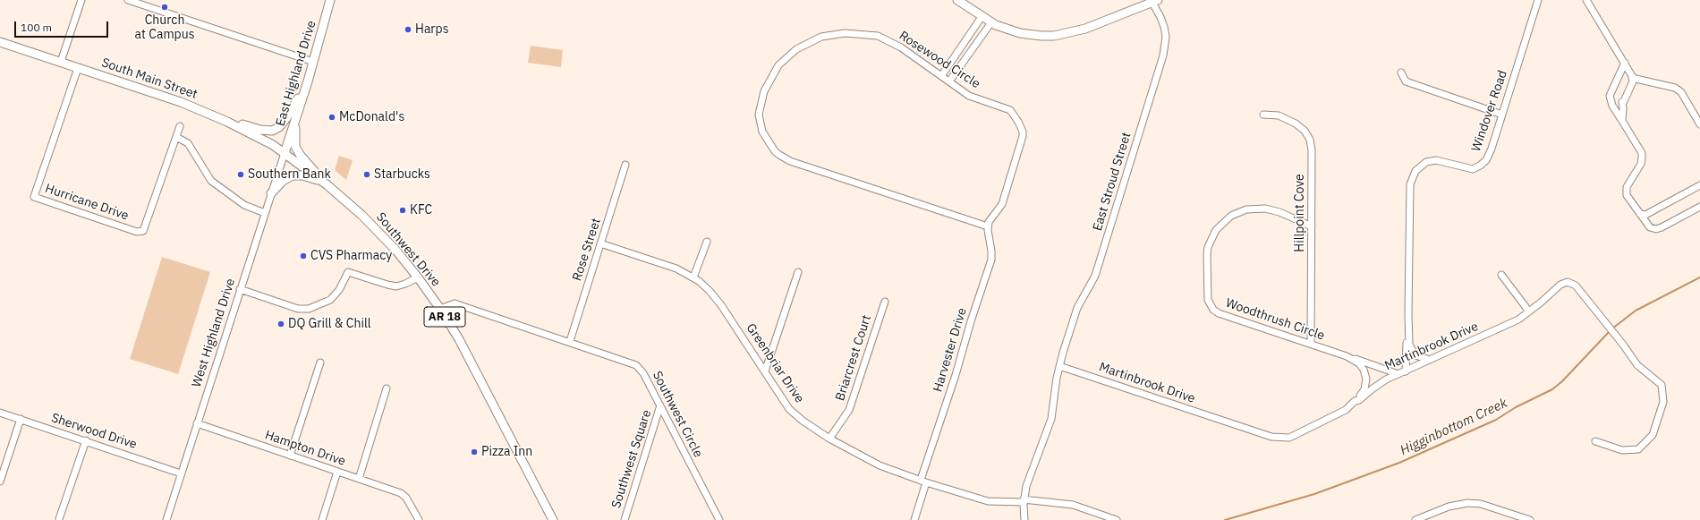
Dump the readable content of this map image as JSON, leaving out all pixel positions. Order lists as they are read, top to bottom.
{
  "streets": {
    "main road": [
      "East Highland Drive",
      "South Main Street",
      "Southwest Drive",
      "AR 18"
    ],
    "street": [
      "Rosewood Circle",
      "Windover Road",
      "East Stroud Street",
      "Hurricane Drive",
      "Hillpoint Cove",
      "Rose Street",
      "Woodthrush Circle",
      "West Highland Drive",
      "Martinbrook Drive",
      "Harvester Drive",
      "Briarcrest Court",
      "Greenbriar Drive",
      "Southwest Circle",
      "Sherwood Drive",
      "Hampton Drive",
      "Southwest Square"
    ]
  },
  "crossings": [
    ["Rosewood Circle", "Harvester Drive"],
    ["East Highland Drive", "South Main Street"],
    ["East Highland Drive", "Southwest Drive"],
    ["East Highland Drive", "West Highland Drive"],
    ["South Main Street", "Hurricane Drive"],
    ["South Main Street", "Southwest Drive"],
    ["South Main Street", "West Highland Drive"],
    ["Windover Road", "Martinbrook Drive"],
    ["East Stroud Street", "Martinbrook Drive"],
    ["East Stroud Street", "Greenbriar Drive"],
    ["Hillpoint Cove", "Woodthrush Circle"],
    ["Southwest Drive", "West Highland Drive"],
    ["Southwest Drive", "Southwest Circle"],
    ["Rose Street", "Greenbriar Drive"],
    ["Rose Street", "Southwest Circle"],
    ["Woodthrush Circle", "Martinbrook Drive"],
    ["West Highland Drive", "Sherwood Drive"],
    ["West Highland Drive", "Hampton Drive"],
    ["Harvester Drive", "Greenbriar Drive"],
    ["Briarcrest Court", "Greenbriar Drive"],
    ["Southwest Circle", "Southwest Square"]
  ],
  "water": ["Higginbottom Creek"],
  "places": [
    "Church at Campus",
    "Harps",
    "McDonald's",
    "Southern Bank",
    "Starbucks",
    "KFC",
    "CVS Pharmacy",
    "DQ Grill & Chill",
    "Pizza Inn"
  ],
  "scale_bar": "100 m"
}
